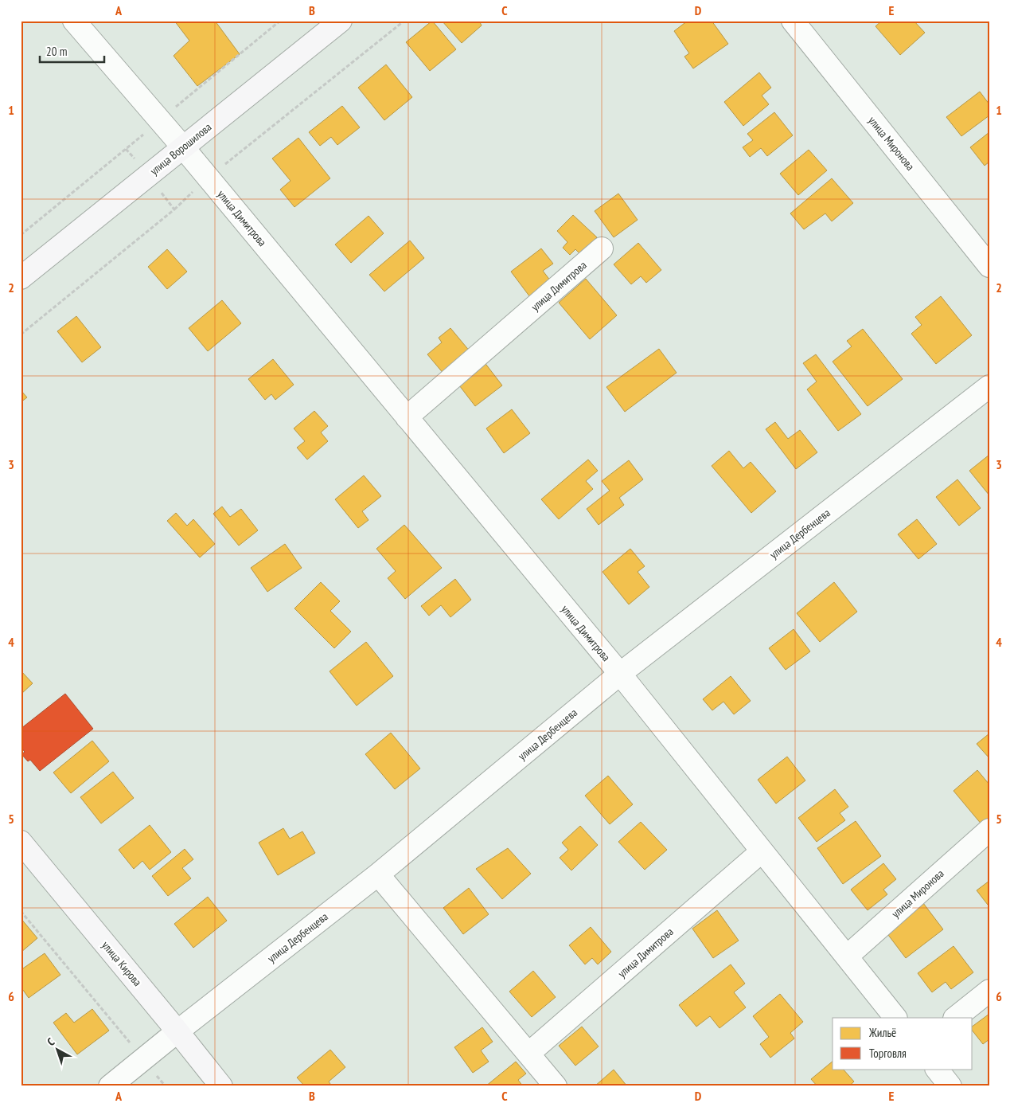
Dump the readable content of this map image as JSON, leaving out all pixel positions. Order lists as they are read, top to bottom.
{
  "streets": {
    "street": [
      "улица Миронова",
      "улица Ворошилова",
      "улица Димитрова",
      "улица Дербенцева",
      "улица Кирова"
    ]
  },
  "crossings": [
    ["улица Миронова", "улица Димитрова"],
    ["улица Ворошилова", "улица Димитрова"],
    ["улица Димитрова", "улица Дербенцева"],
    ["улица Дербенцева", "улица Кирова"]
  ],
  "legend": ["Жильё", "Торговля"],
  "scale_bar": "20 m",
  "north": "top left",
  "grid": {
    "columns": [
      "A",
      "B",
      "C",
      "D",
      "E"
    ],
    "rows": [
      "1",
      "2",
      "3",
      "4",
      "5",
      "6"
    ]
  }
}
